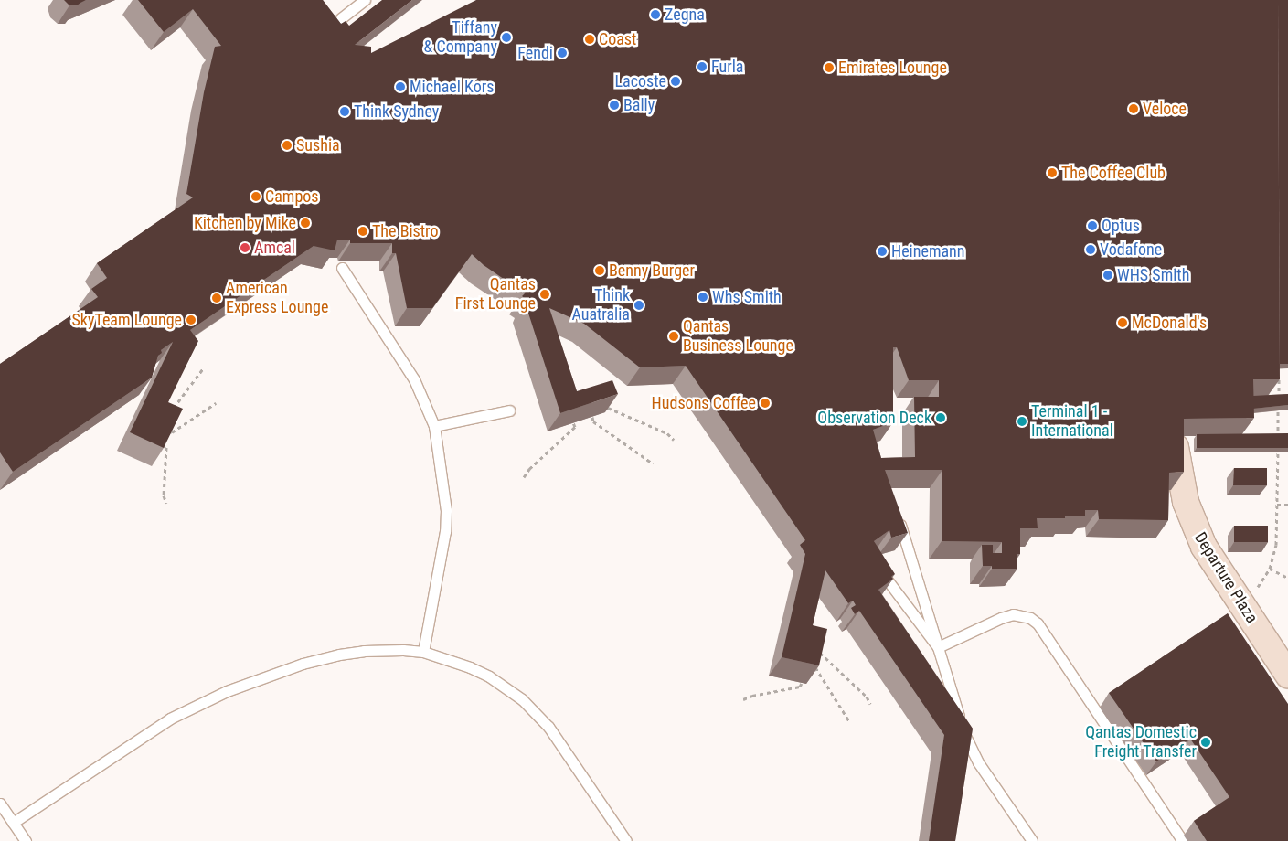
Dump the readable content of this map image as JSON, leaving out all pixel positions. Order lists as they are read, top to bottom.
{
  "streets": {
    "street": ["Departure Plaza"]
  },
  "places": [
    "Zegna",
    "Tiffany & Company",
    "Coast",
    "Fendi",
    "Furla",
    "Emirates Lounge",
    "Lacoste",
    "Michael Kors",
    "Bally",
    "Veloce",
    "Think Sydney",
    "Sushia",
    "The Coffee Club",
    "Campos",
    "Kitchen by Mike",
    "Optus",
    "The Bistro",
    "Amcal",
    "Vodafone",
    "Heinemann",
    "Benny Burger",
    "WHS Smith",
    "Qantas First Lounge",
    "Whs Smith",
    "American Express Lounge",
    "Think Auatralia",
    "SkyTeam Lounge",
    "McDonald's",
    "Qantas Business Lounge",
    "Hudsons Coffee",
    "Observation Deck",
    "Terminal 1 - International",
    "Qantas Domestic Freight Transfer"
  ]
}
